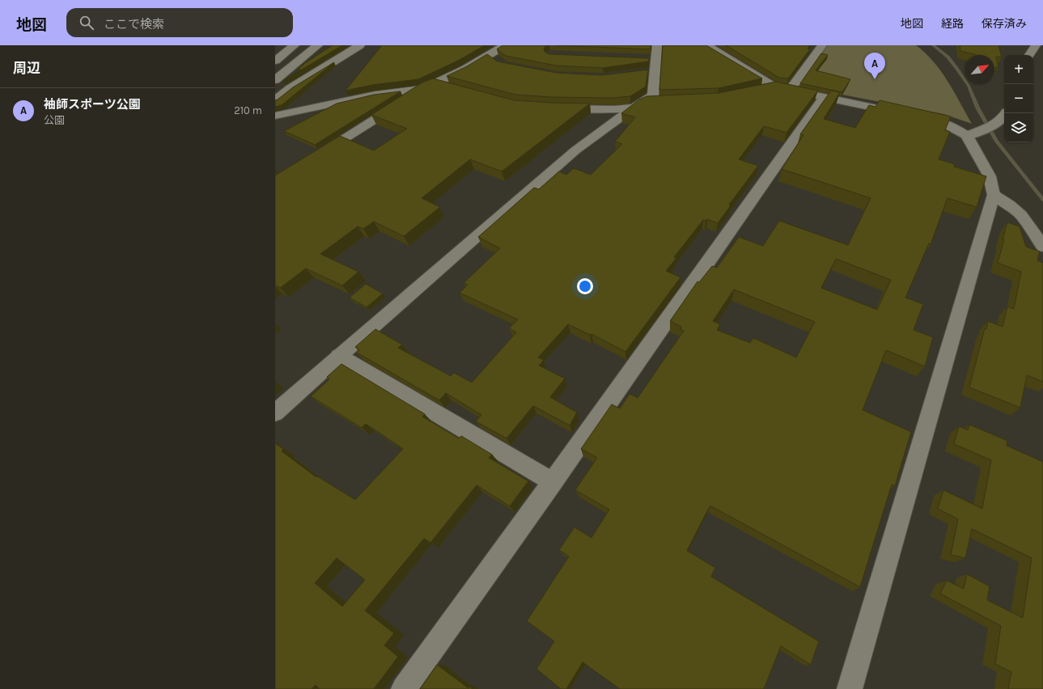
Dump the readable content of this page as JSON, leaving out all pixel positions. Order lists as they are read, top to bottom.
{
  "north": "top right",
  "page": {
    "header": "地図",
    "search": "ここで検索",
    "nav": ["地図", "経路", "保存済み"],
    "heading": "周辺",
    "pins": "A",
    "map_buttons": ["+", "−"],
    "list": [
      {
        "mark": "A",
        "name": "袖師スポーツ公園",
        "note": "公園",
        "value": "210 m"
      }
    ]
  }
}
